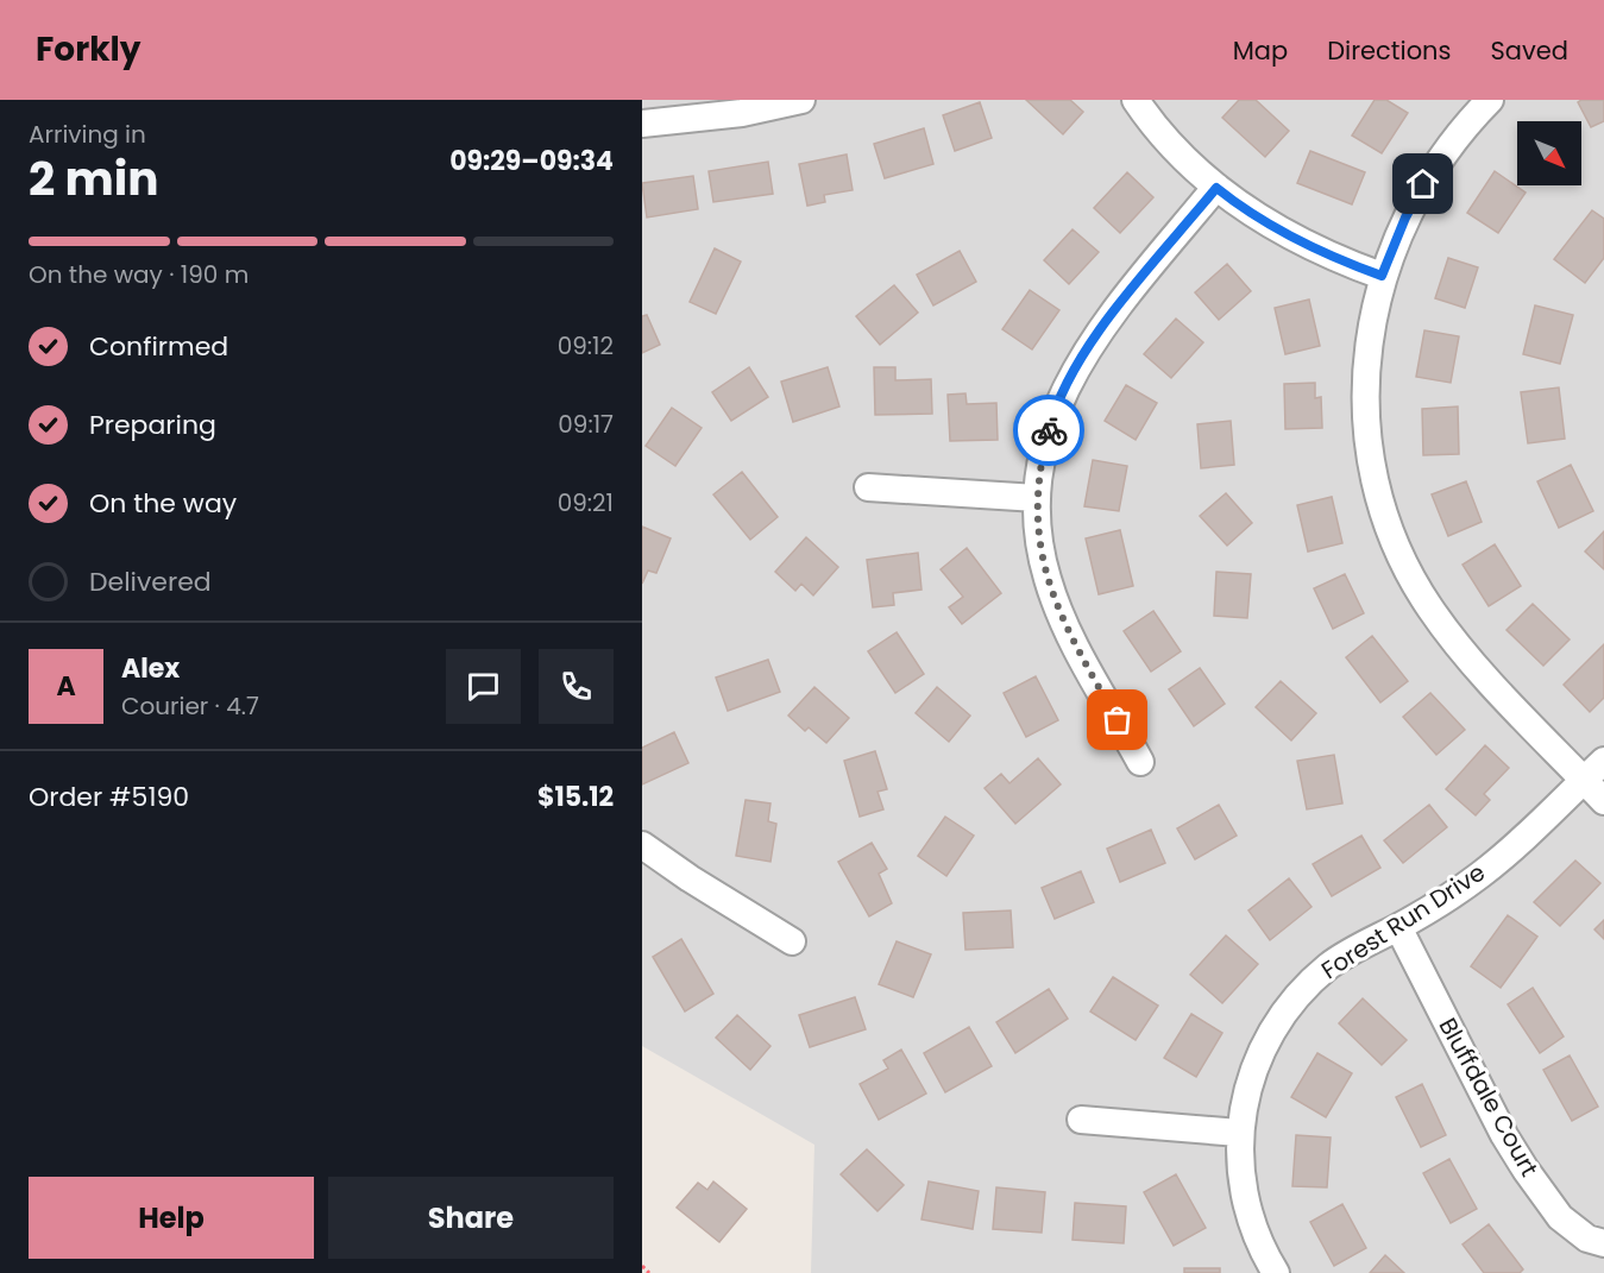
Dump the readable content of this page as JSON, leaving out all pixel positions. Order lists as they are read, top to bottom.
{
  "streets": {
    "street": ["Forest Run Drive", "Bluffdale Court"]
  },
  "crossings": [
    ["Forest Run Drive", "Bluffdale Court"]
  ],
  "north": "bottom right",
  "page": {
    "header": "Forkly",
    "nav": ["Map", "Directions", "Saved"],
    "heading": ["2 min", "Arriving in", "09:29–09:34"],
    "panel": [
      "Alex",
      "Courier · 4.7",
      "Order #5190",
      "$15.12"
    ],
    "bar": "On the way · 190 m",
    "list": [
      ["Confirmed", "09:12"],
      ["Preparing", "09:17"],
      ["On the way", "09:21"],
      "Delivered"
    ],
    "round": "A",
    "buttons": ["Help", "Share"]
  }
}
